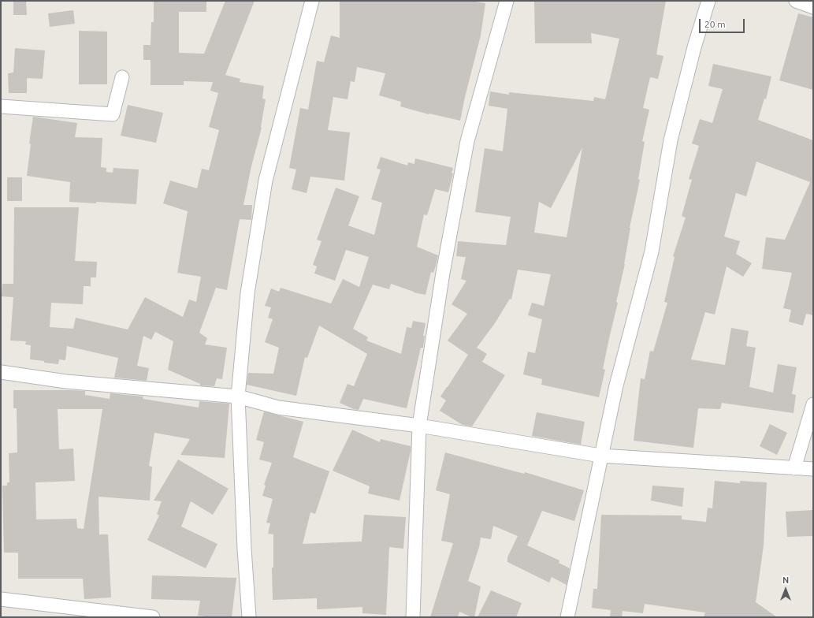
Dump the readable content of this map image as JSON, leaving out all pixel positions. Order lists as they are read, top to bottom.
{
  "scale_bar": "20 m",
  "north": "top"
}
